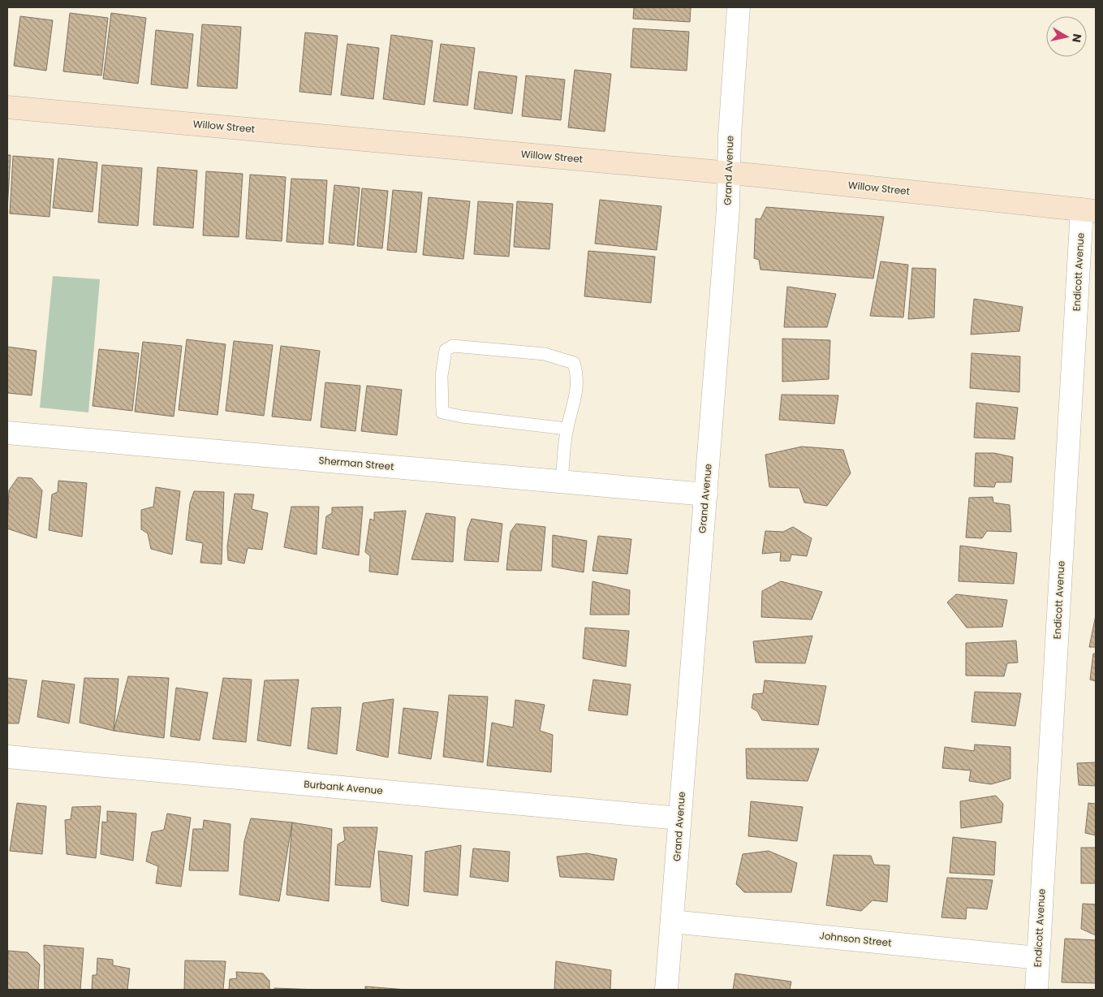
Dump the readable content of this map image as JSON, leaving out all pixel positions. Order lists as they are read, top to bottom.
{
  "streets": {
    "street": [
      "Willow Street",
      "Grand Avenue",
      "Endicott Avenue",
      "Sherman Street",
      "Burbank Avenue",
      "Johnson Street"
    ]
  },
  "crossings": [
    ["Willow Street", "Grand Avenue"],
    ["Willow Street", "Endicott Avenue"],
    ["Grand Avenue", "Sherman Street"],
    ["Grand Avenue", "Burbank Avenue"],
    ["Grand Avenue", "Johnson Street"],
    ["Endicott Avenue", "Johnson Street"]
  ],
  "north": "right"
}
